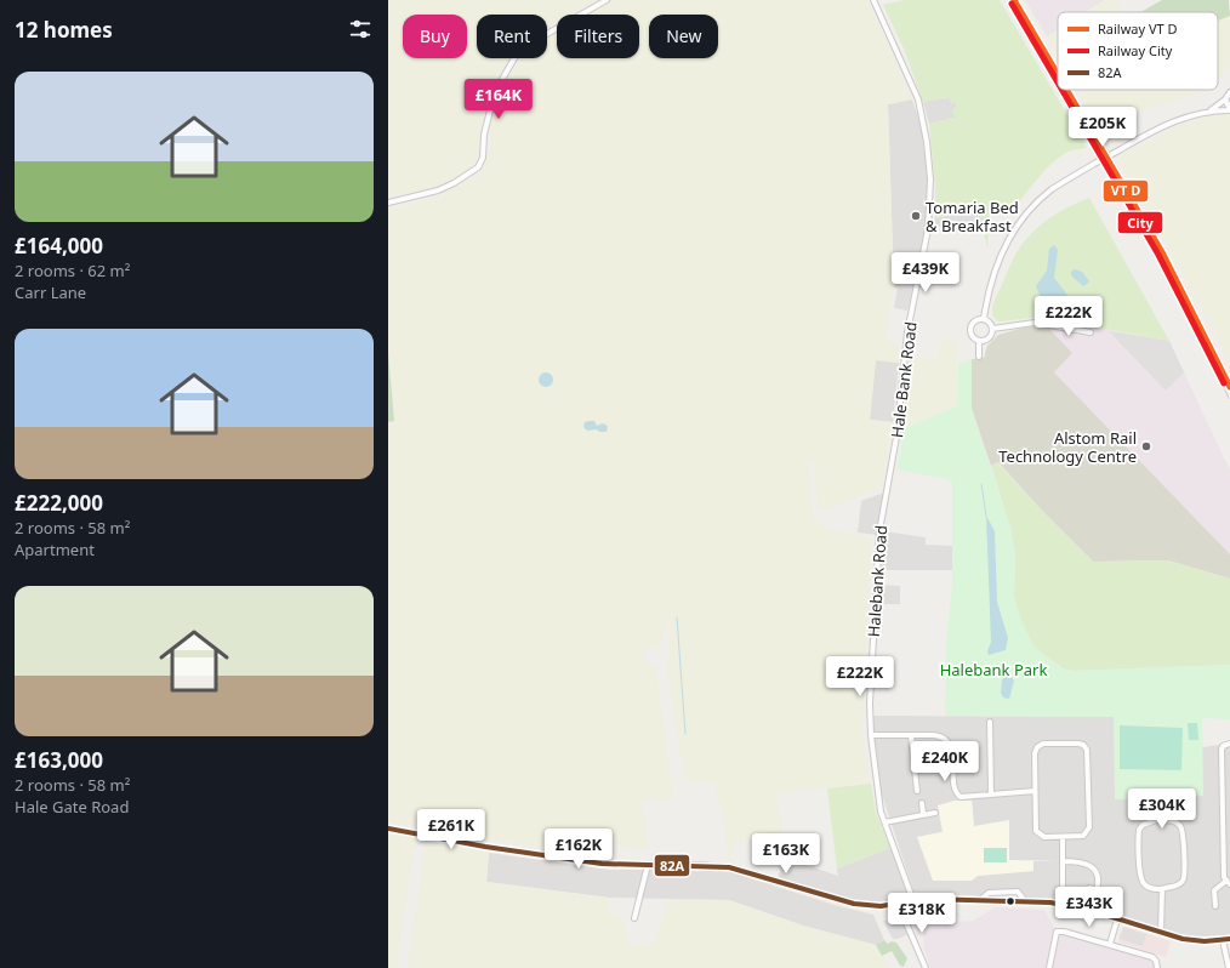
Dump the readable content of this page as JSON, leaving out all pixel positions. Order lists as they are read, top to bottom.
{
  "streets": {
    "street": ["Hale Bank Road", "Halebank Road"]
  },
  "crossings": [
    ["Hale Bank Road", "Halebank Road"]
  ],
  "parks": ["Halebank Park"],
  "places": ["Tomaria Bed & Breakfast", "Alstom Rail Technology Centre"],
  "lines": ["rail line City", "transit line 82A"],
  "legend": ["Railway VT D", "Railway City", "82A"],
  "page": {
    "heading": "12 homes",
    "chip": [
      "Buy",
      "Rent",
      "Filters",
      "New"
    ],
    "list": [
      {
        "name": "£164,000",
        "note": "2 rooms · 62 m² · Carr Lane"
      },
      {
        "name": "£222,000",
        "note": "2 rooms · 58 m² · Apartment"
      },
      {
        "name": "£163,000",
        "note": "2 rooms · 58 m² · Hale Gate Road"
      }
    ],
    "price": [
      "£164K",
      "£205K",
      "£439K",
      "£222K",
      "£222K",
      "£240K",
      "£304K",
      "£261K",
      "£162K",
      "£163K",
      "£343K",
      "£318K"
    ]
  }
}
